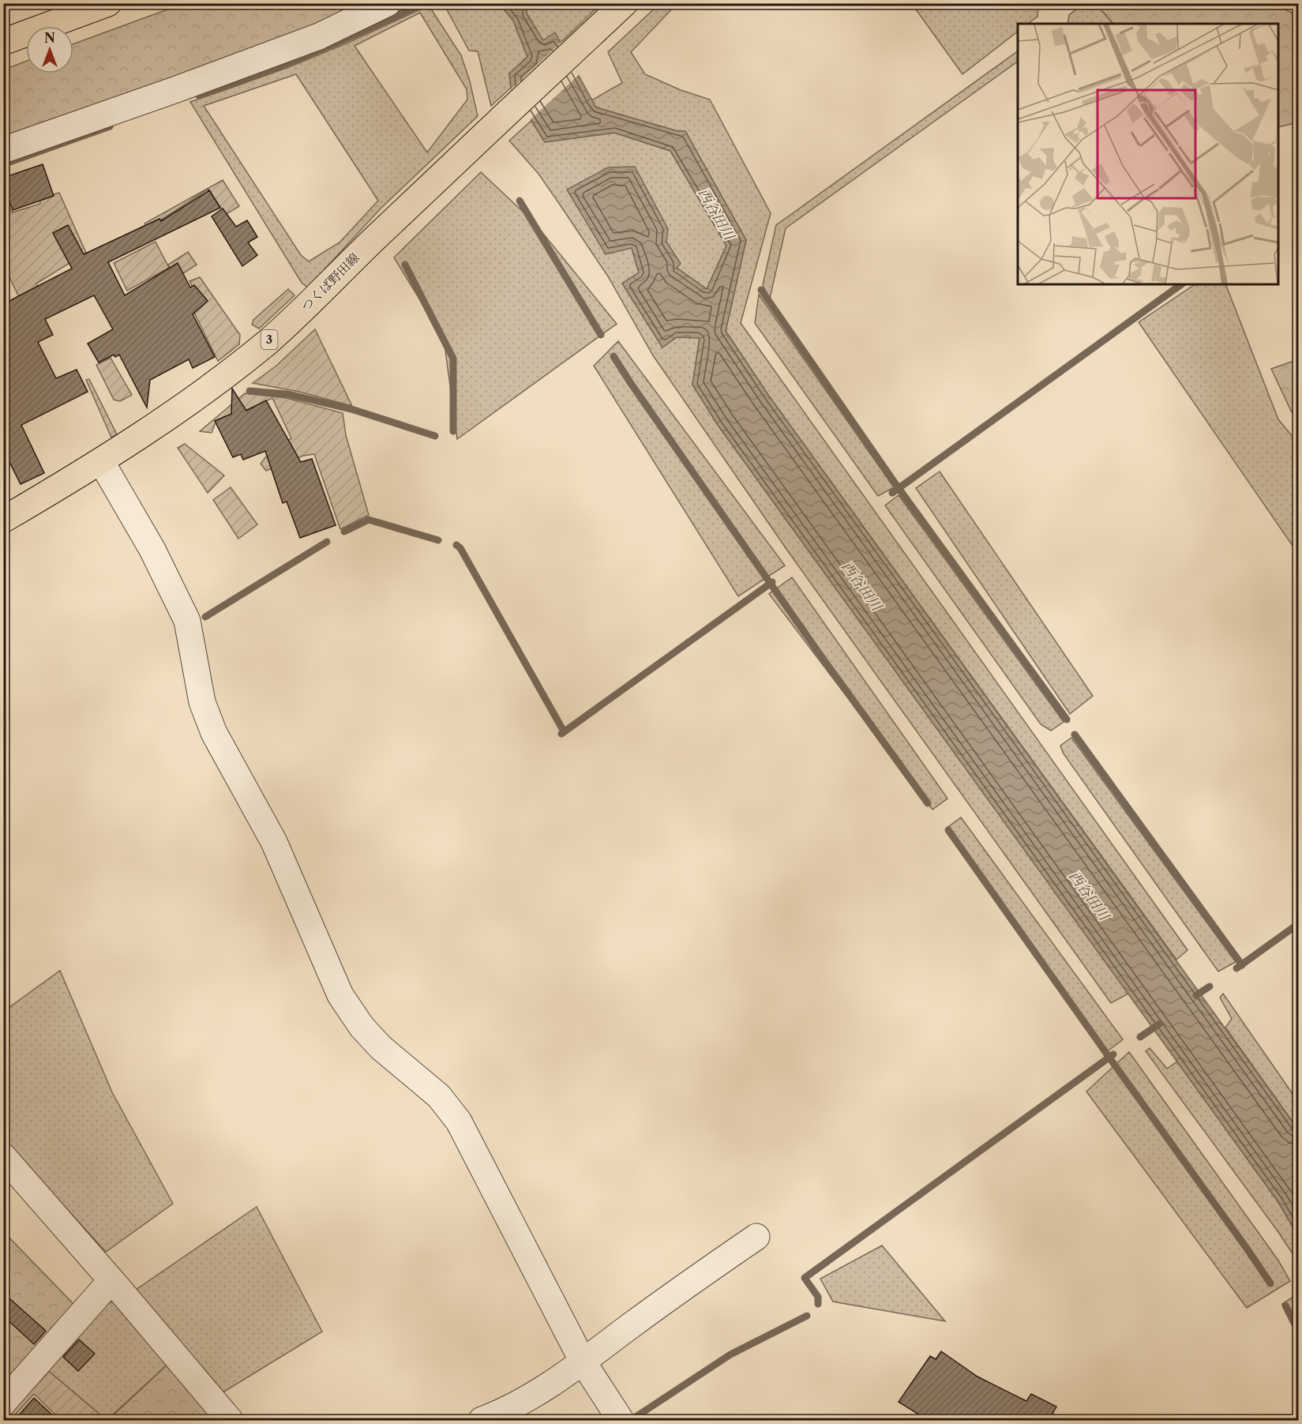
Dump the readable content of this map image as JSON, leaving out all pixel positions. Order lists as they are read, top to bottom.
{
  "streets": {
    "main road": ["つくば野田線", "3"]
  },
  "water": ["西谷田川"],
  "north": "top"
}
